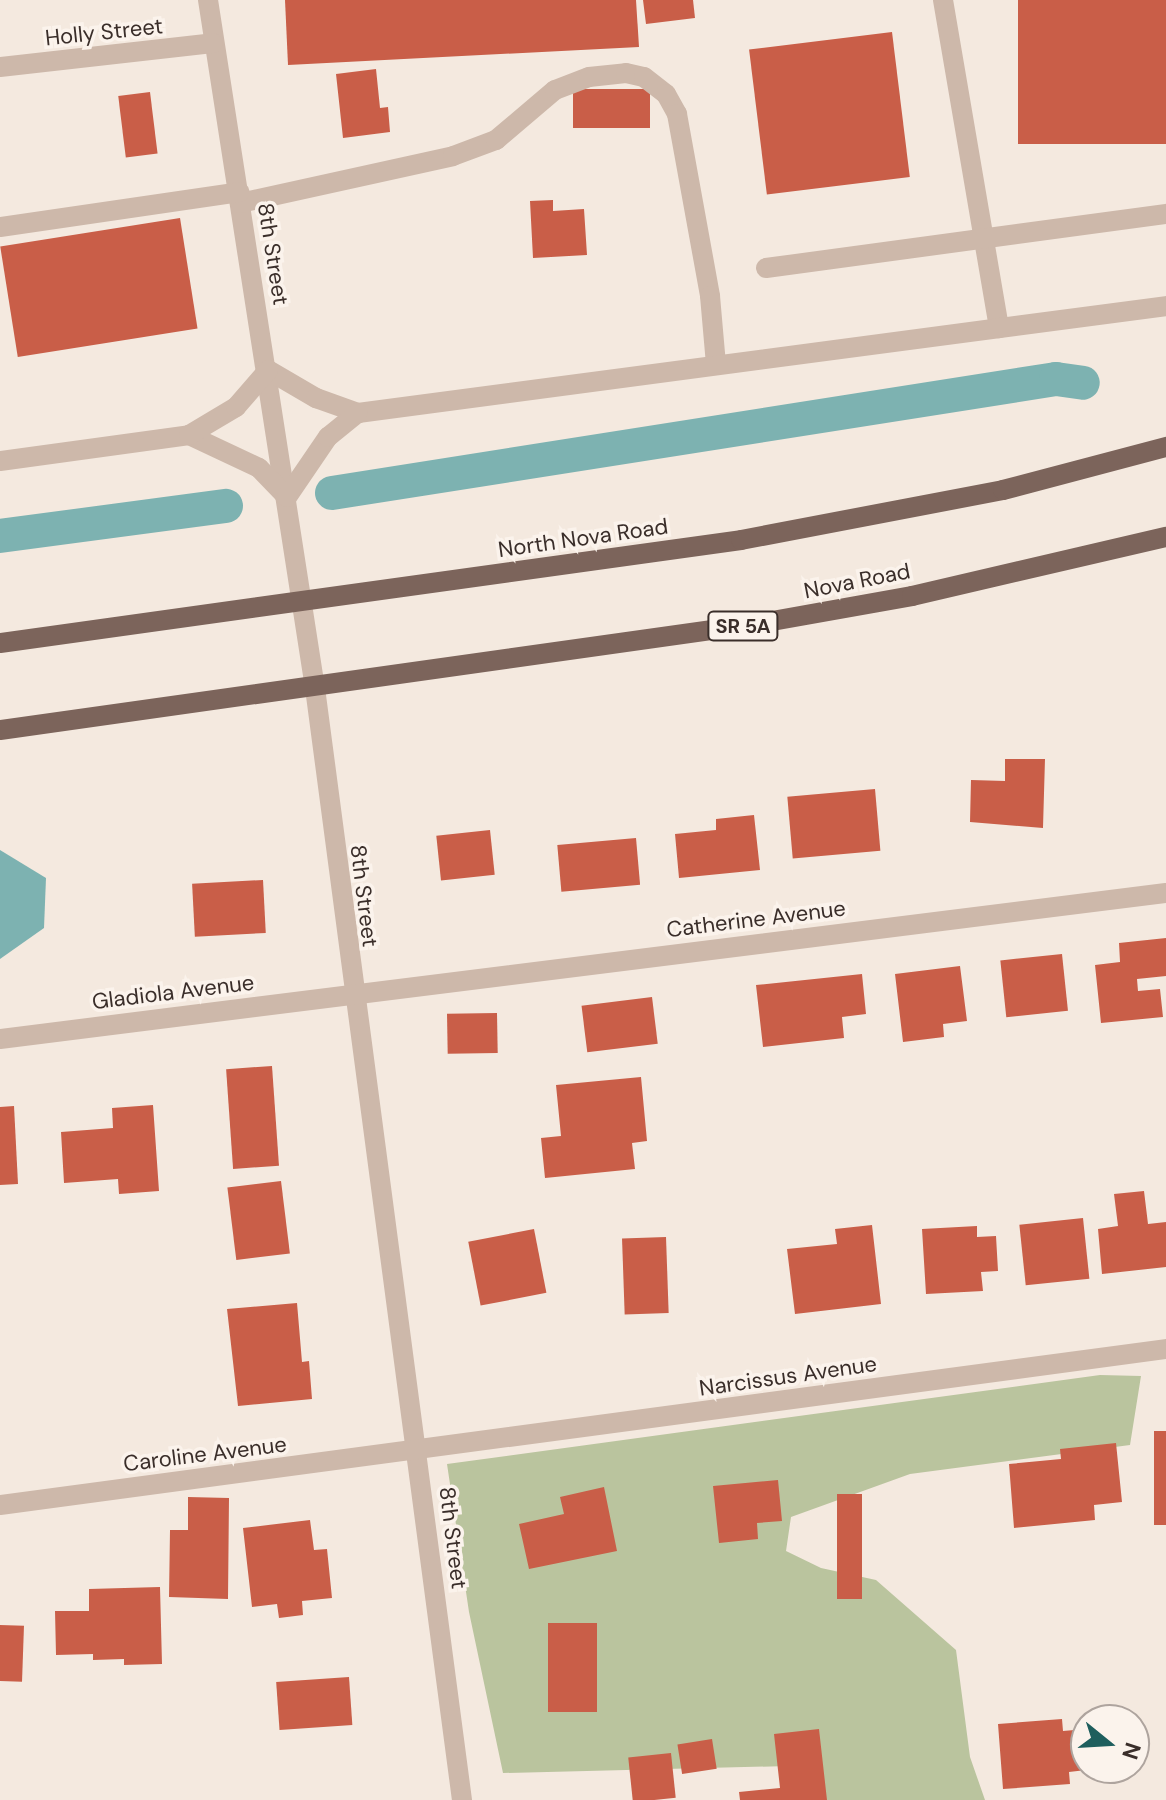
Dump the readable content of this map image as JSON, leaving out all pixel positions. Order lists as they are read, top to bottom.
{
  "streets": {
    "main road": ["North Nova Road", "Nova Road", "SR 5A"],
    "street": [
      "Holly Street",
      "8th Street",
      "Catherine Avenue",
      "Gladiola Avenue",
      "Narcissus Avenue",
      "Caroline Avenue"
    ]
  },
  "crossings": [
    ["Holly Street", "8th Street"],
    ["8th Street", "North Nova Road"],
    ["8th Street", "Nova Road"],
    ["8th Street", "SR 5A"],
    ["8th Street", "Catherine Avenue"],
    ["8th Street", "Gladiola Avenue"],
    ["8th Street", "Narcissus Avenue"],
    ["8th Street", "Caroline Avenue"],
    ["Nova Road", "SR 5A"],
    ["Catherine Avenue", "Gladiola Avenue"],
    ["Narcissus Avenue", "Caroline Avenue"]
  ],
  "north": "right"
}
